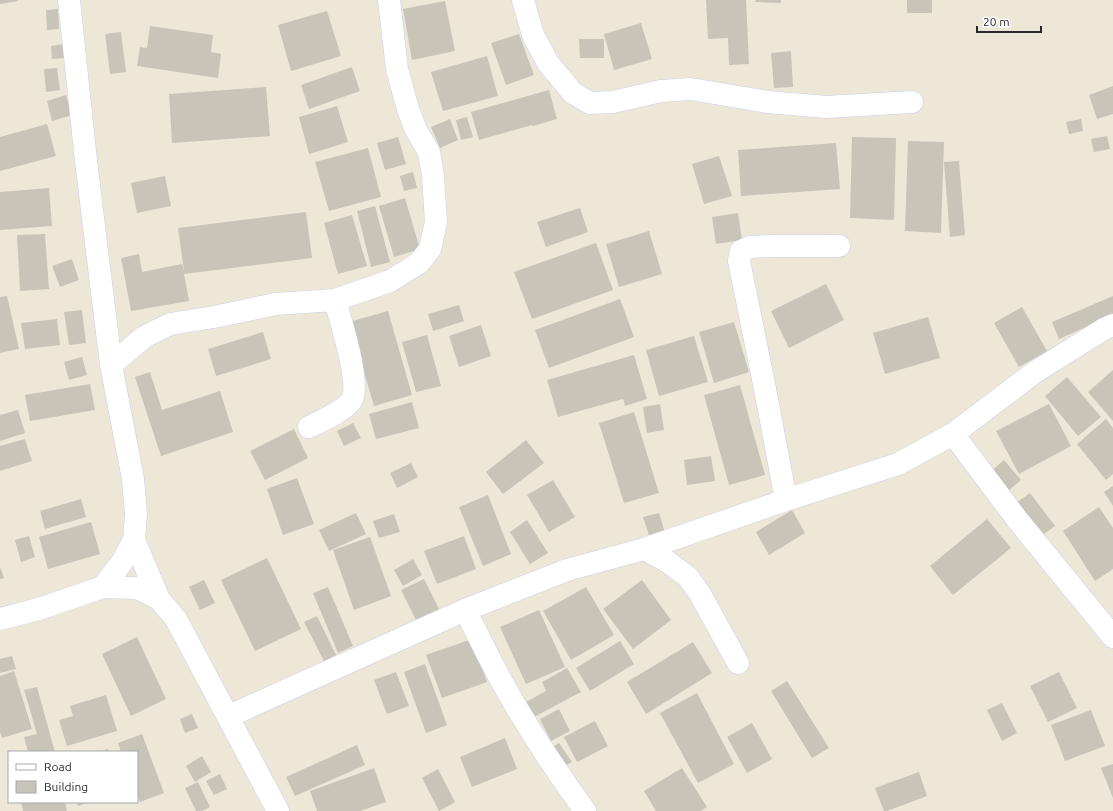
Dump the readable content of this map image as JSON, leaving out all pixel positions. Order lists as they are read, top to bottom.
{
  "legend": ["Road", "Building"],
  "scale_bar": "20 m"
}
